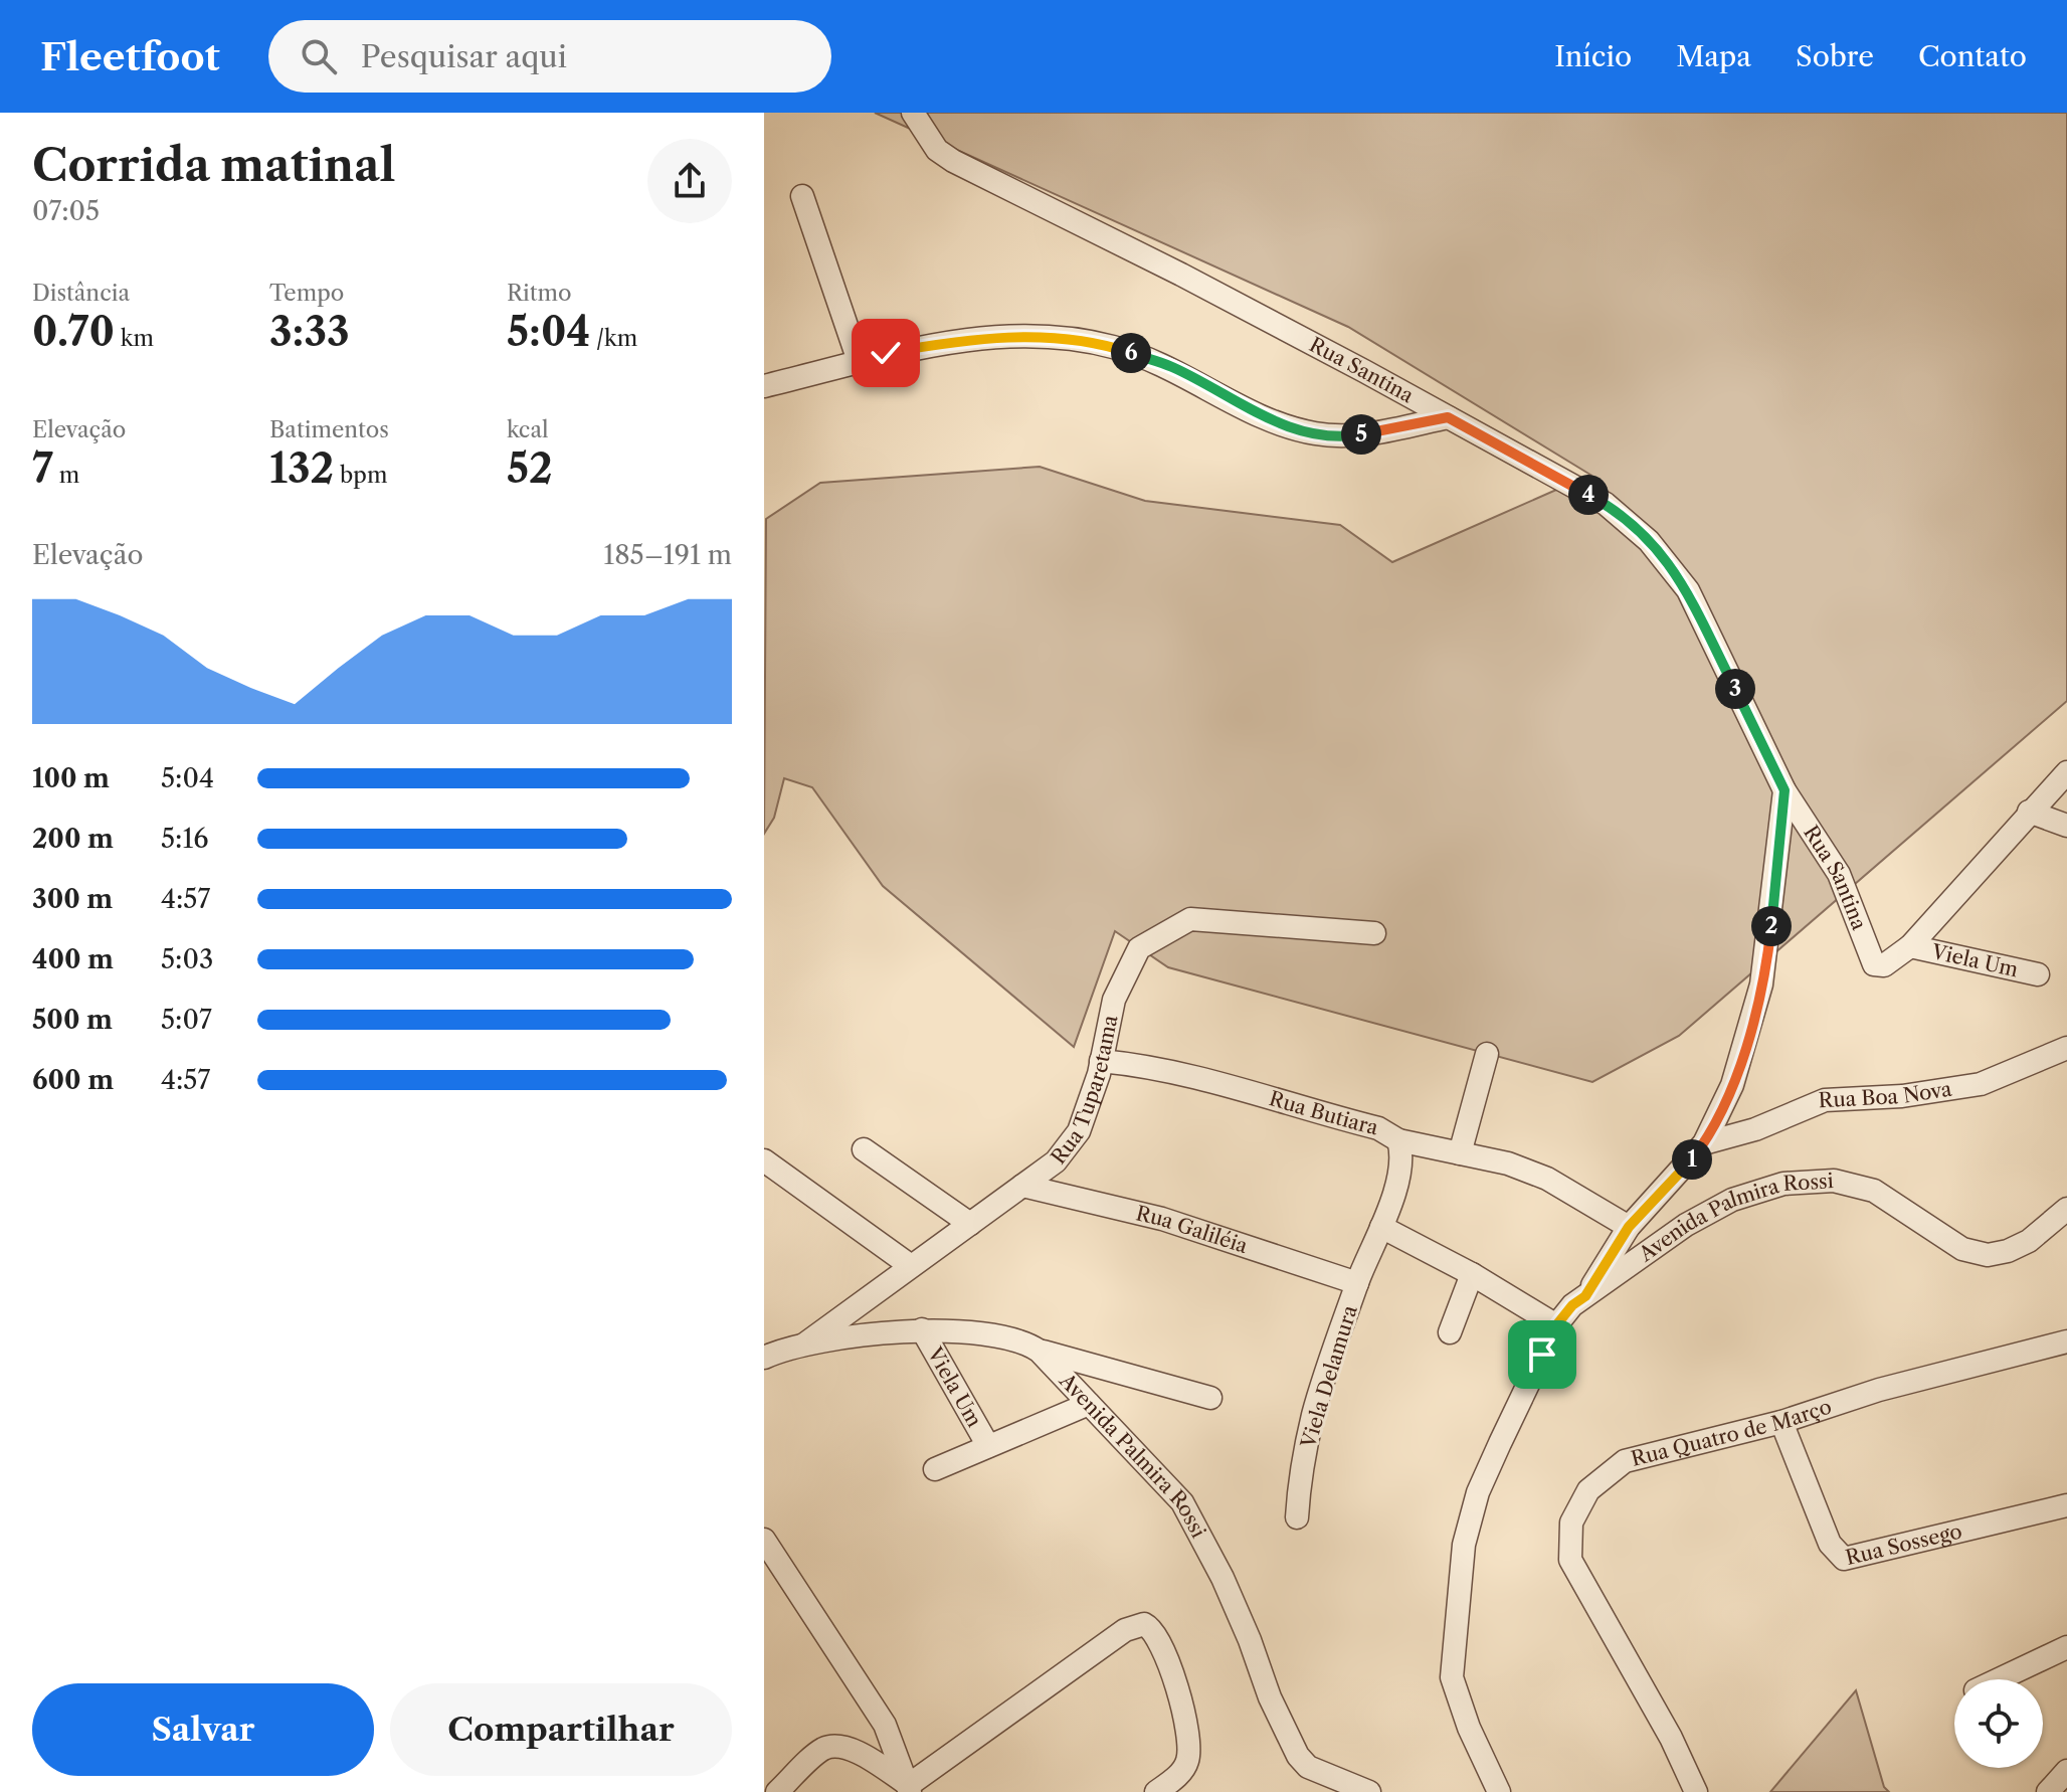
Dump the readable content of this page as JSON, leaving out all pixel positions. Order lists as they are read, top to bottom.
{
  "streets": {
    "street": [
      "Rua Santina",
      "Viela Um",
      "Rua Tuparetama",
      "Rua Boa Nova",
      "Rua Butiara",
      "Avenida Palmira Rossi",
      "Rua Galiléia",
      "Viela Delamura",
      "Rua Quatro de Março",
      "Rua Sossego"
    ]
  },
  "crossings": [
    ["Rua Santina", "Viela Um"],
    ["Viela Um", "Avenida Palmira Rossi"],
    ["Rua Tuparetama", "Rua Butiara"],
    ["Rua Tuparetama", "Avenida Palmira Rossi"],
    ["Rua Tuparetama", "Rua Galiléia"],
    ["Rua Butiara", "Rua Galiléia"],
    ["Rua Butiara", "Viela Delamura"],
    ["Rua Galiléia", "Viela Delamura"],
    ["Rua Quatro de Março", "Rua Sossego"]
  ],
  "page": {
    "header": "Fleetfoot",
    "search": "Pesquisar aqui",
    "nav": [
      "Início",
      "Mapa",
      "Sobre",
      "Contato"
    ],
    "heading": ["Corrida matinal", "07:05"],
    "stats": [
      ["Distância", "0.70 km"],
      ["Tempo", "3:33"],
      ["Ritmo", "5:04 /km"],
      ["Elevação", "7 m"],
      ["Batimentos", "132 bpm"],
      ["kcal", "52"]
    ],
    "pins": [
      "6",
      "5",
      "4",
      "3",
      "2",
      "1"
    ],
    "chart": ["Elevação", "185–191 m"],
    "list": [
      {
        "name": "100 m",
        "note": "5:04"
      },
      {
        "name": "200 m",
        "note": "5:16"
      },
      {
        "name": "300 m",
        "note": "4:57"
      },
      {
        "name": "400 m",
        "note": "5:03"
      },
      {
        "name": "500 m",
        "note": "5:07"
      },
      {
        "name": "600 m",
        "note": "4:57"
      }
    ],
    "buttons": ["Salvar", "Compartilhar"]
  }
}
